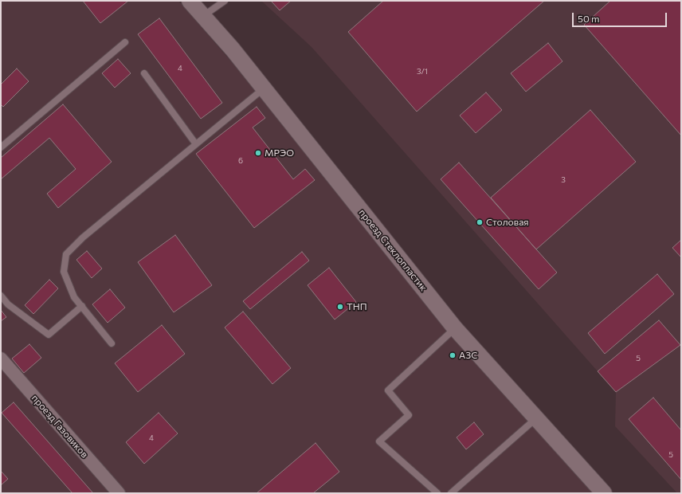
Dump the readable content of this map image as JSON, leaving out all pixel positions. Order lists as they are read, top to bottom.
{
  "streets": {
    "street": ["проезд Стеклопластик", "проезд Газовиков"]
  },
  "places": [
    "МРЭО",
    "Столовая",
    "ТНП",
    "АЗС"
  ],
  "house_numbers": [
    "4",
    "3/1",
    "6",
    "3",
    "5",
    "4",
    "5"
  ],
  "scale_bar": "50 m"
}
